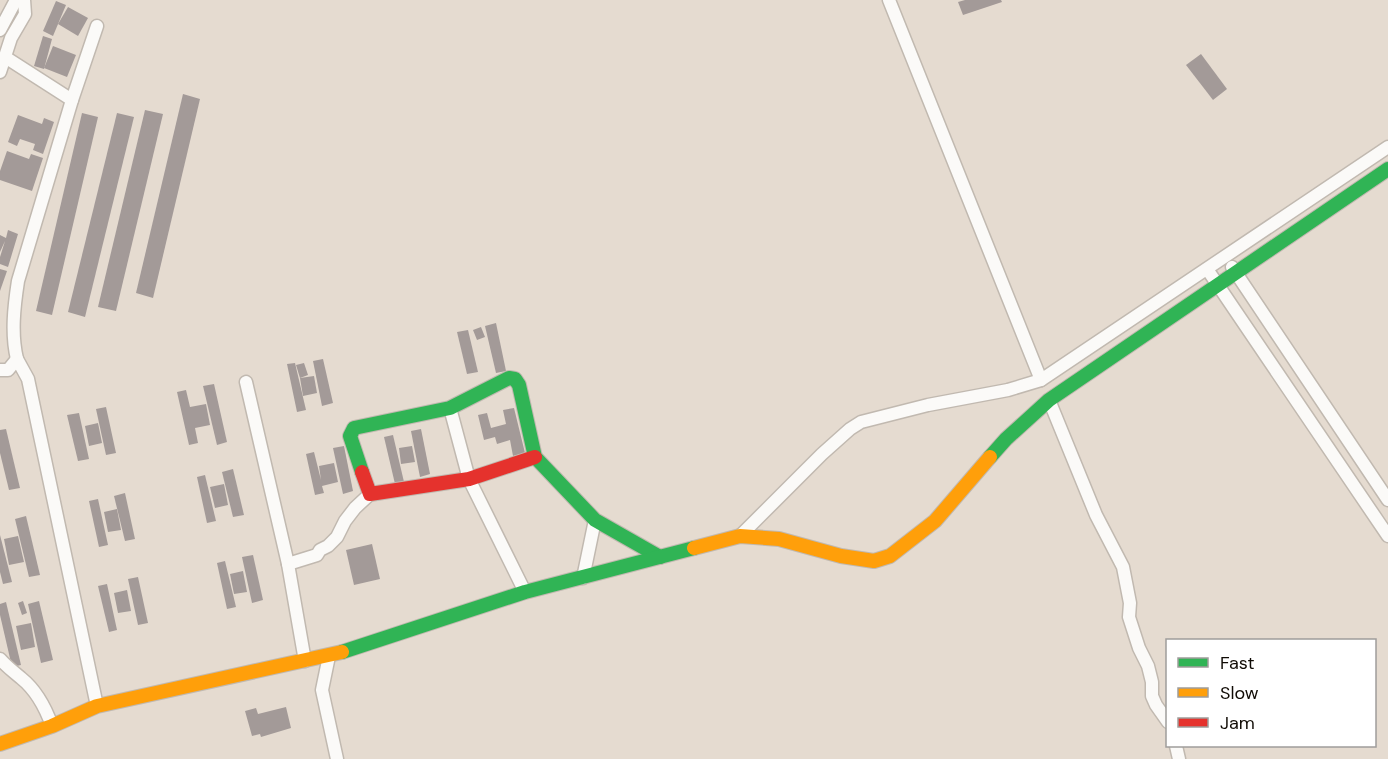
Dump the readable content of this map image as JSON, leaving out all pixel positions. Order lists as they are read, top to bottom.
{
  "legend": ["Fast", "Slow", "Jam"]
}
